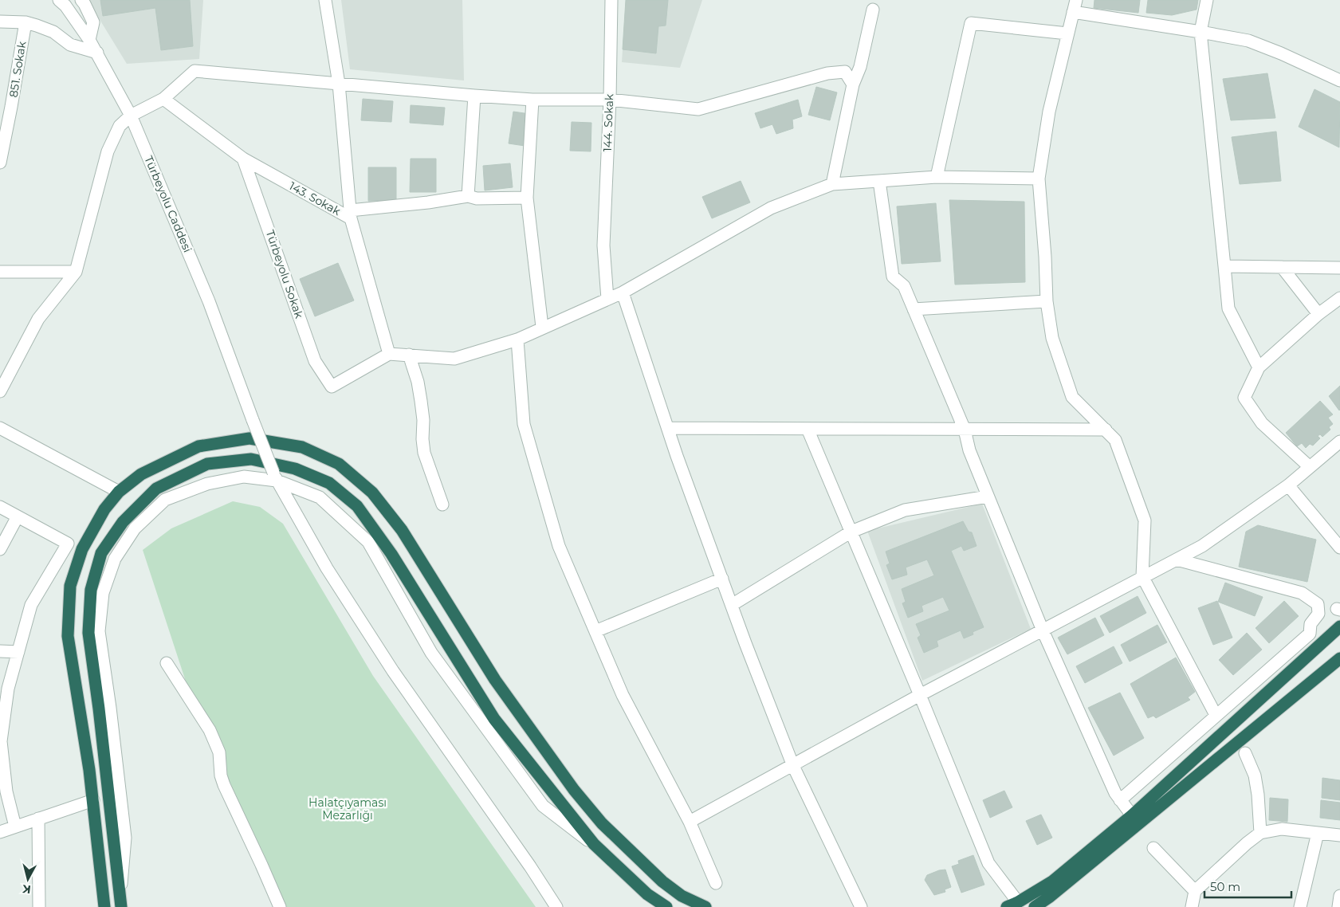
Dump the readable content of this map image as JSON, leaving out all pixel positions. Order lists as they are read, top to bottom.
{
  "streets": {
    "street": [
      "851. Sokak",
      "144. Sokak",
      "143. Sokak",
      "Türbeyolu Caddesi",
      "Türbeyolu Sokak"
    ]
  },
  "crossings": [
    ["143. Sokak", "Türbeyolu Sokak"]
  ],
  "parks": ["Halatçıyaması Mezarlığı"],
  "scale_bar": "50 m",
  "north": "bottom"
}
